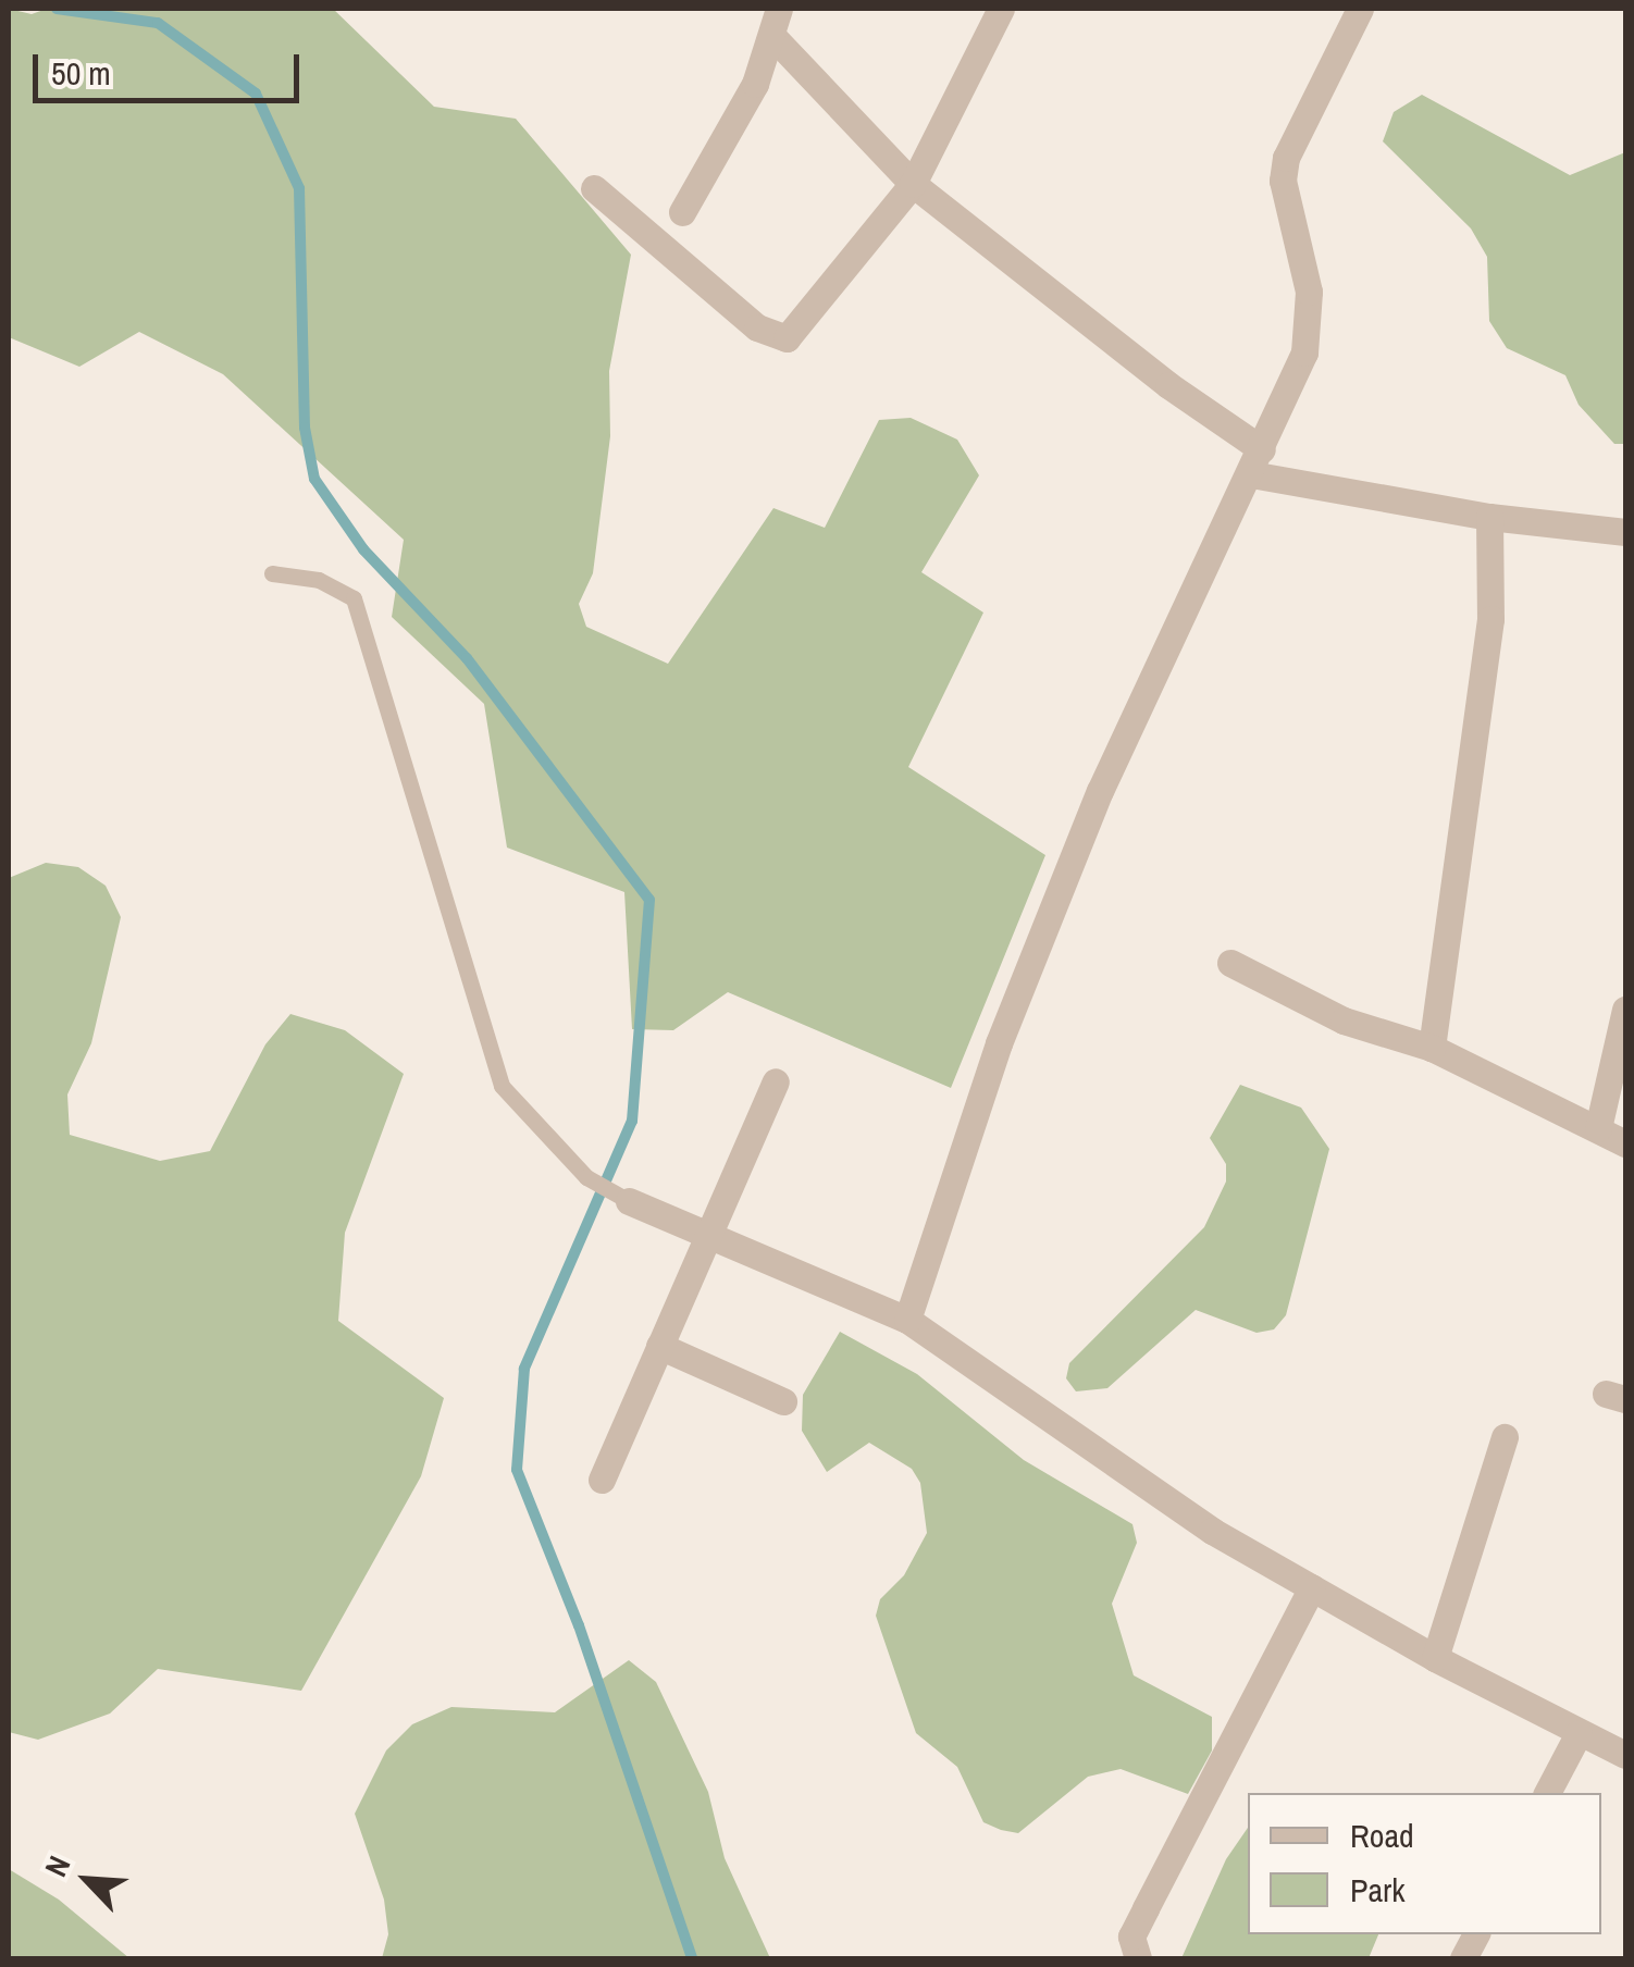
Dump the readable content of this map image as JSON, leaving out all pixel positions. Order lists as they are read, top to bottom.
{
  "legend": ["Road", "Park"],
  "scale_bar": "50 m",
  "north": "top left"
}
